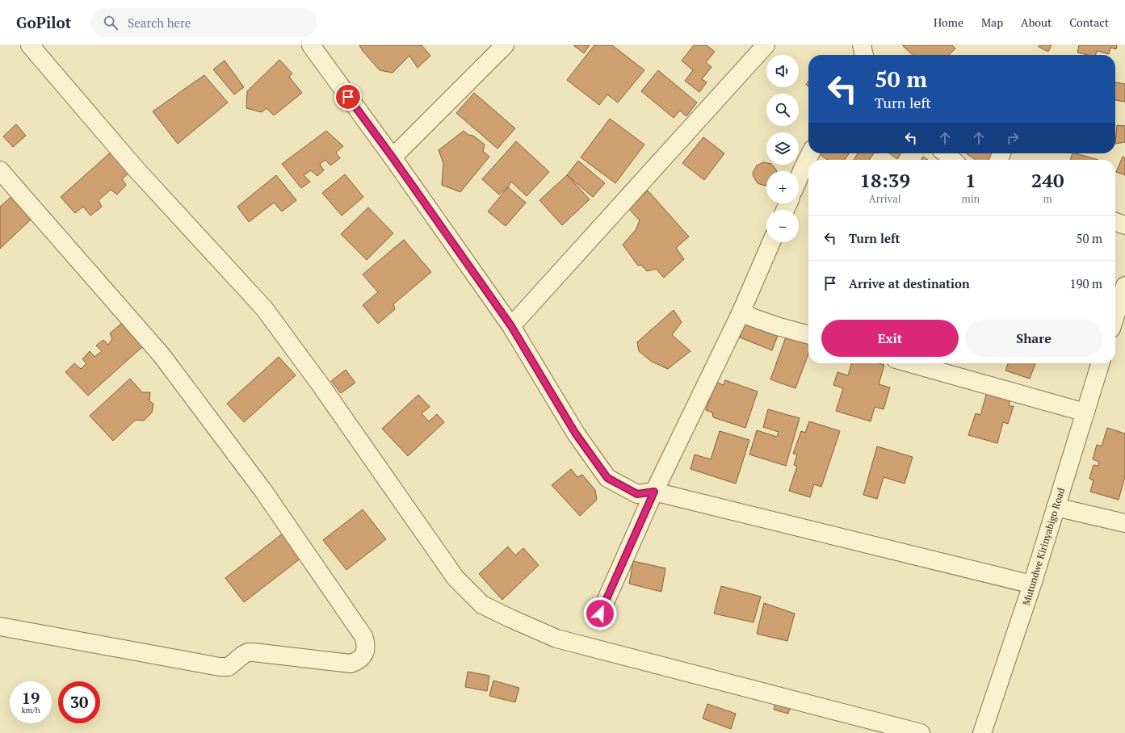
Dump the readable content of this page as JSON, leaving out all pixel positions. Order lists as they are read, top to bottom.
{
  "streets": {
    "street": ["Mutundwe Kirinyabigo Road"]
  },
  "page": {
    "header": "GoPilot",
    "search": "Search here",
    "nav": [
      "Home",
      "Map",
      "About",
      "Contact"
    ],
    "map_buttons": ["+", "−"],
    "turn": ["50 m", "Turn left"],
    "eta": [
      "18:39",
      "Arrival",
      "1",
      "min",
      "240",
      "m"
    ],
    "list": [
      {
        "name": "Turn left",
        "value": "50 m"
      },
      {
        "name": "Arrive at destination",
        "value": "190 m"
      }
    ],
    "buttons": ["Exit", "Share"],
    "speed": "19 km/h",
    "limit": "30"
  }
}
